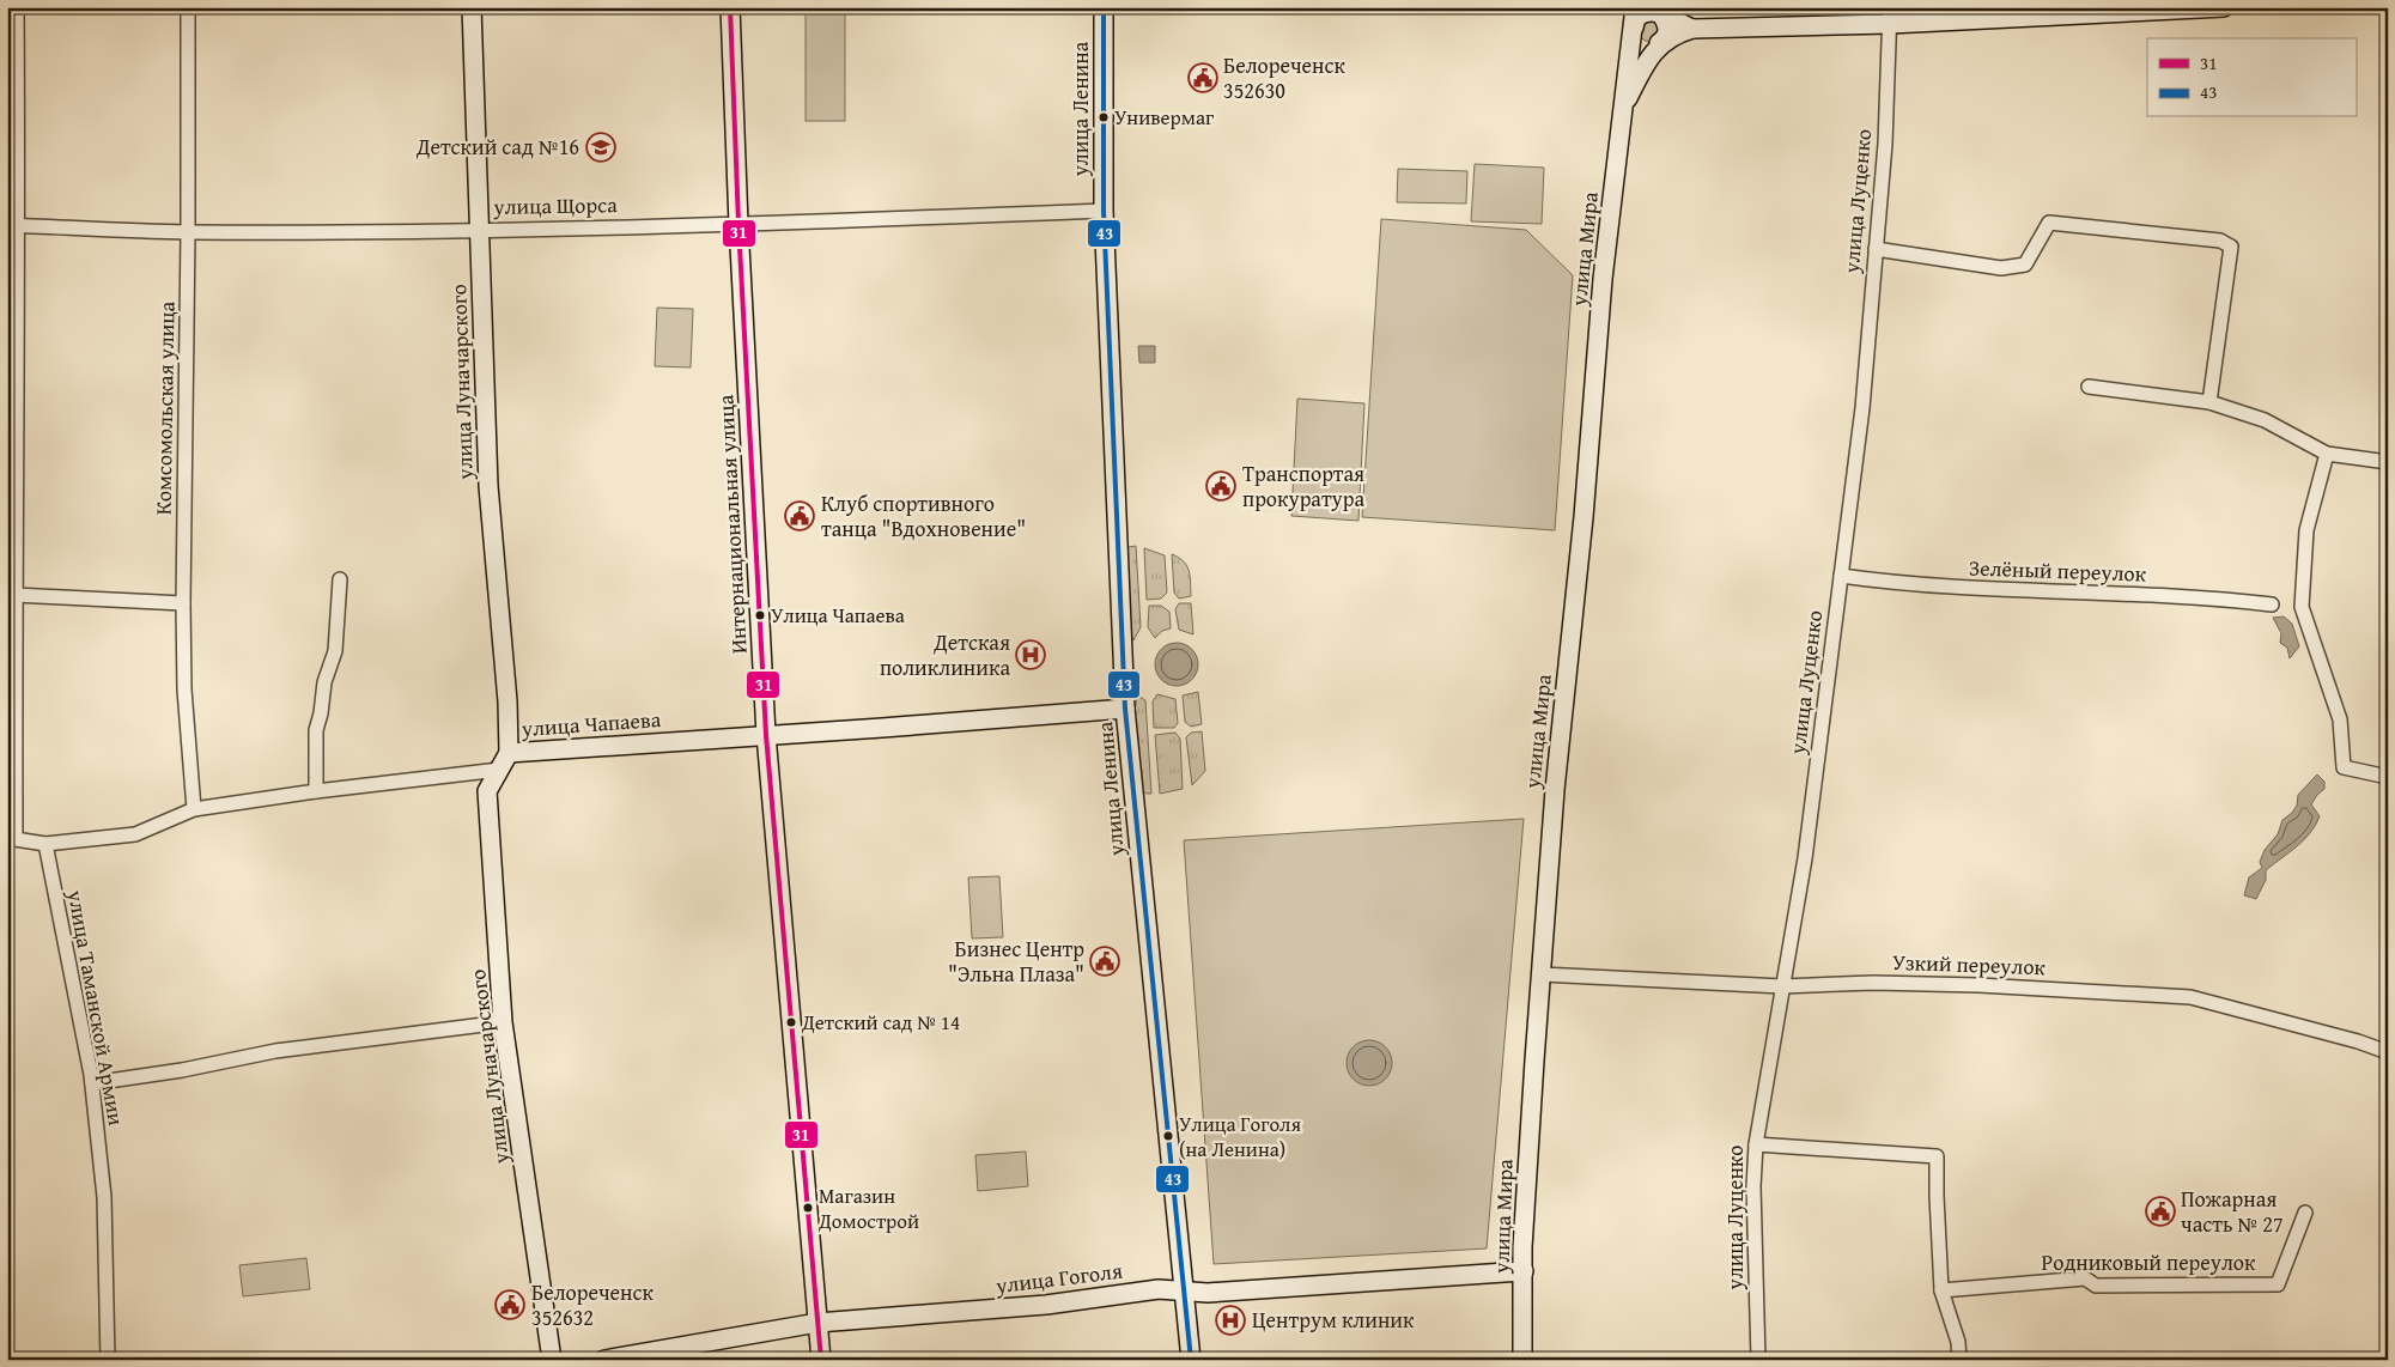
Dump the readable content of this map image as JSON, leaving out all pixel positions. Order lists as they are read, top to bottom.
{
  "streets": {
    "street": [
      "улица Ленина",
      "улица Луценко",
      "улица Щорса",
      "улица Мира",
      "улица Луначарского",
      "Комсомольская улица",
      "Интернациональная улица",
      "Зелёный переулок",
      "улица Чапаева",
      "Узкий переулок",
      "улица Таманской Армии",
      "Родниковый переулок",
      "улица Гоголя"
    ]
  },
  "crossings": [
    ["улица Ленина", "улица Щорса"],
    ["улица Ленина", "улица Чапаева"],
    ["улица Ленина", "улица Гоголя"],
    ["улица Луценко", "Зелёный переулок"],
    ["улица Луценко", "Узкий переулок"],
    ["улица Щорса", "улица Луначарского"],
    ["улица Щорса", "Комсомольская улица"],
    ["улица Щорса", "Интернациональная улица"],
    ["улица Мира", "Узкий переулок"],
    ["улица Мира", "улица Гоголя"],
    ["улица Луначарского", "улица Чапаева"],
    ["Интернациональная улица", "улица Чапаева"],
    ["Интернациональная улица", "улица Гоголя"]
  ],
  "places": {
    "public building": [
      "Белореченск 352630",
      "Транспортая прокуратура",
      "Клуб спортивного танца \"Вдохновение\"",
      "Бизнес Центр \"Эльна Плаза\"",
      "Пожарная часть № 27",
      "Белореченск 352632"
    ],
    "other": [
      "Универмаг",
      "Улица Чапаева",
      "Детский сад № 14",
      "Улица Гоголя (на Ленина)",
      "Магазин Домострой"
    ],
    "school or university": ["Детский сад №16"],
    "hospital": ["Детская поликлиника", "Центрум клиник"]
  },
  "lines": ["transit line 31", "transit line 43"],
  "legend": ["31", "43"]
}
